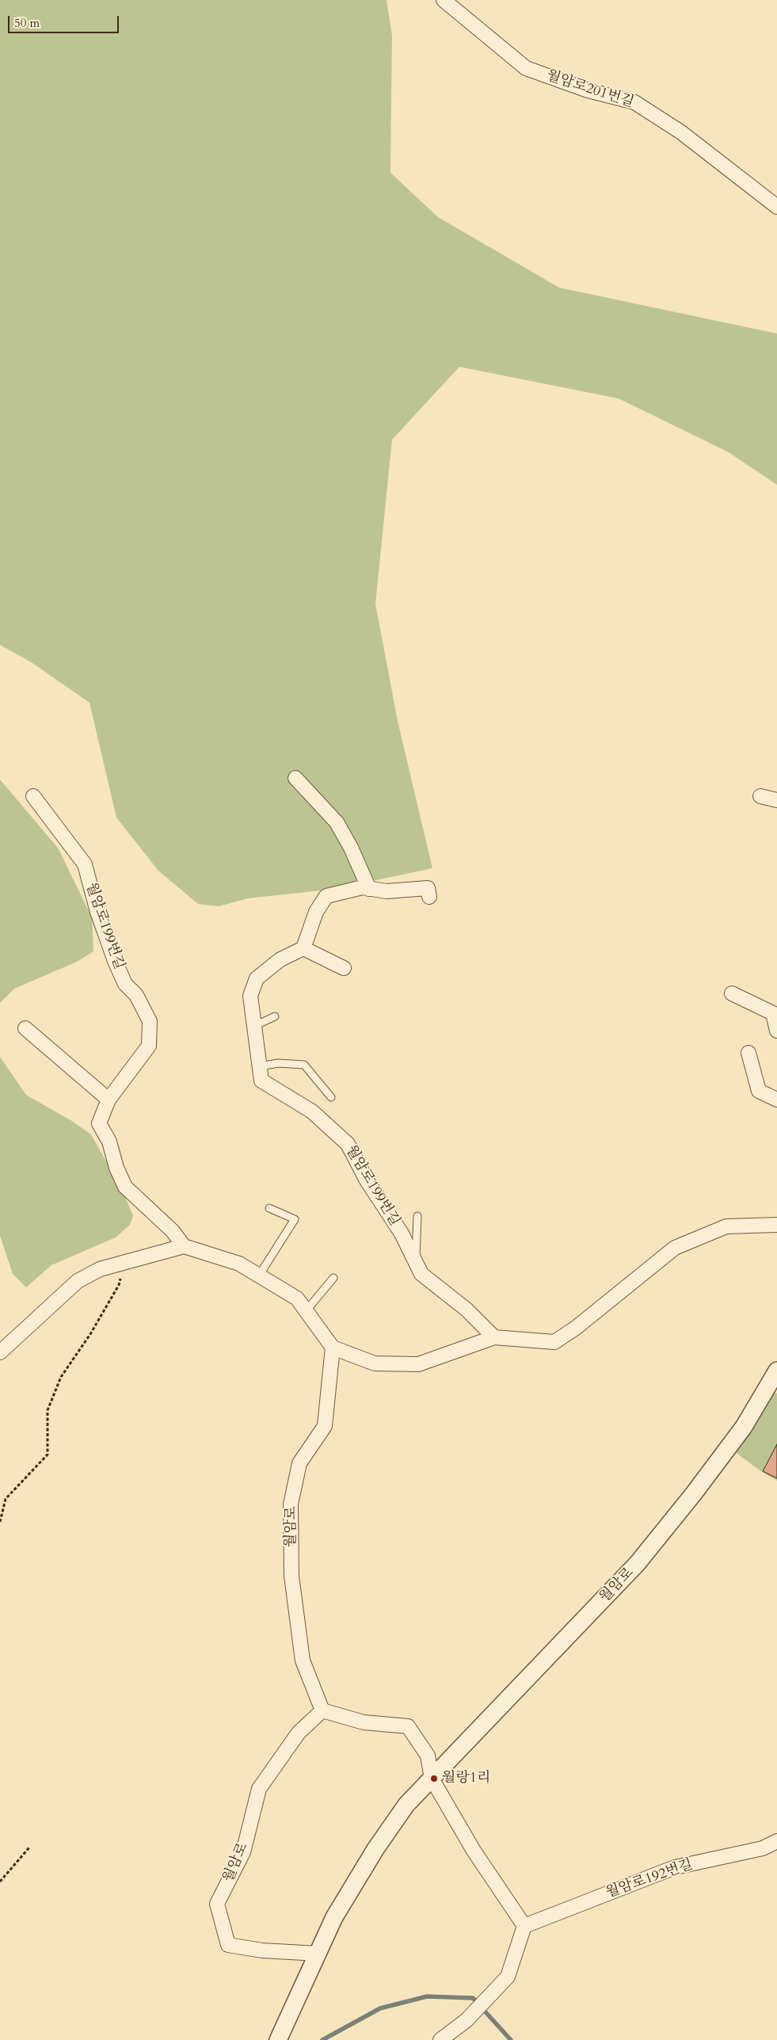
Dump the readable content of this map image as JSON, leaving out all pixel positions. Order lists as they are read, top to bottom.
{
  "streets": {
    "street": [
      "월암로201번길",
      "월암로199번길",
      "월암로",
      "월암로192번길"
    ]
  },
  "places": ["월랑1리"],
  "scale_bar": "50 m"
}
